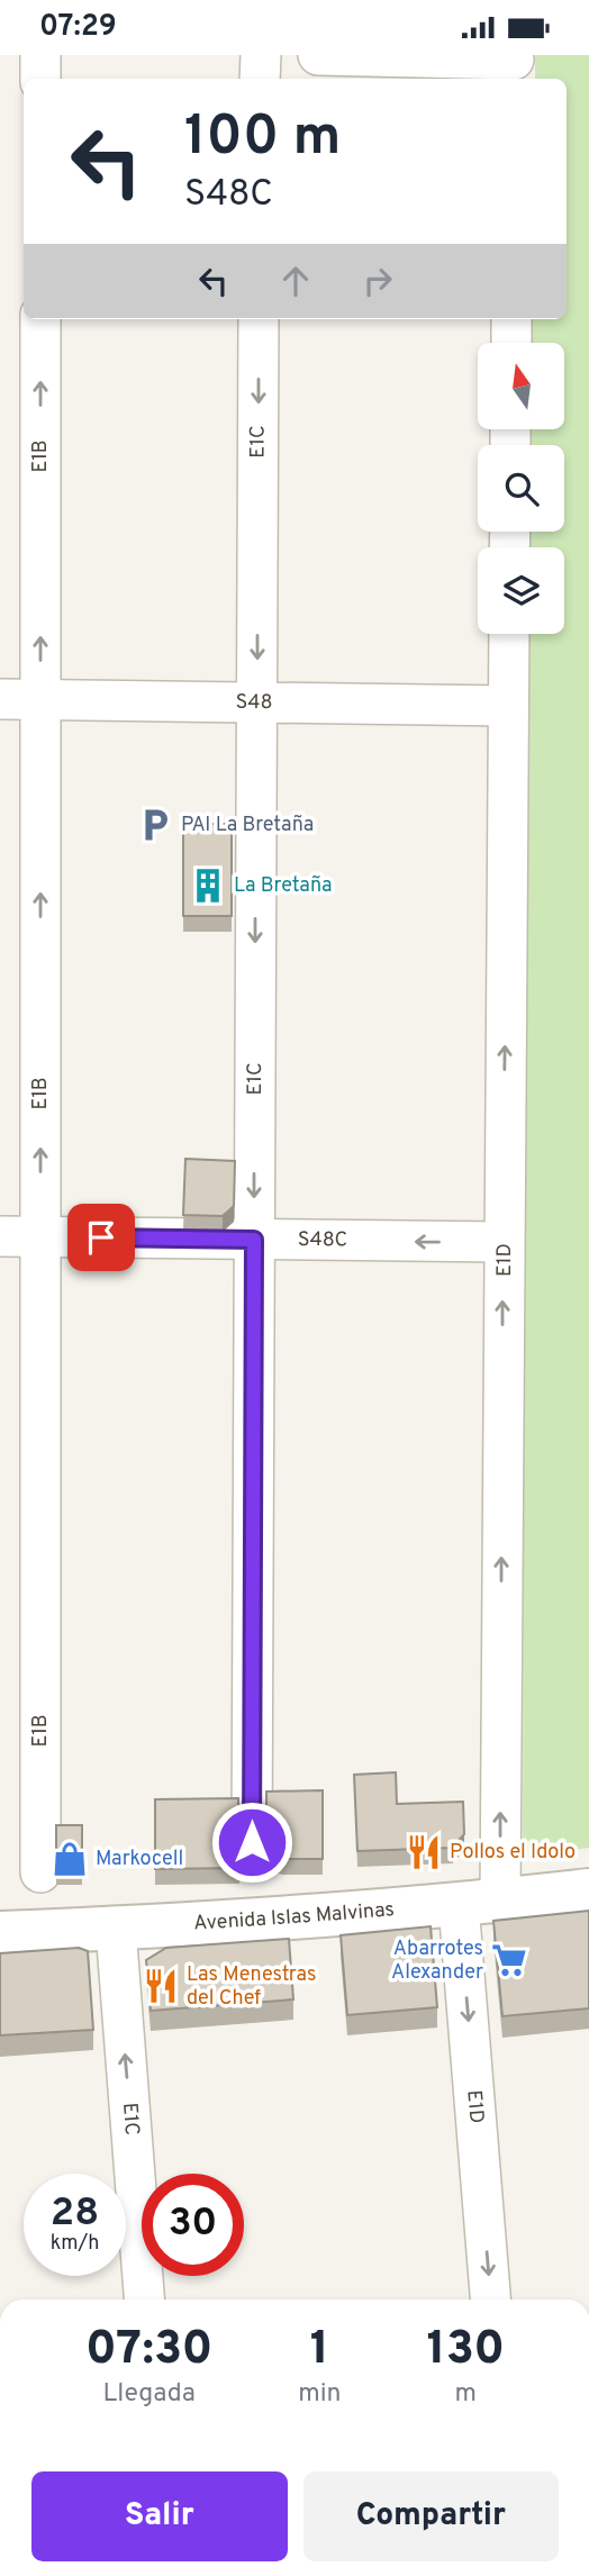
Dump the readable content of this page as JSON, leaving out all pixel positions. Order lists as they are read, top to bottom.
{
  "streets": {
    "street": [
      "E1C",
      "E1B",
      "S48",
      "S48C",
      "E1D",
      "Avenida Islas Malvinas"
    ]
  },
  "crossings": [
    ["E1C", "S48"],
    ["E1C", "S48C"],
    ["E1C", "Avenida Islas Malvinas"],
    ["E1B", "S48"],
    ["E1B", "S48C"],
    ["S48", "E1D"],
    ["S48C", "E1D"],
    ["E1D", "Avenida Islas Malvinas"]
  ],
  "one_way": ["E1B", "S48C"],
  "places": {
    "parking": ["PAI La Bretaña"],
    "building": ["La Bretaña"],
    "restaurant": ["Pollos el Idolo", "Las Menestras del Chef"],
    "shop": ["Markocell"],
    "supermarket": ["Abarrotes Alexander"]
  },
  "north": "top",
  "page": {
    "status": "07:29",
    "turn": ["100 m", "S48C"],
    "speed": "28 km/h",
    "limit": "30",
    "eta": [
      "07:30",
      "Llegada",
      "1",
      "min",
      "130",
      "m"
    ],
    "buttons": ["Salir", "Compartir"]
  }
}
